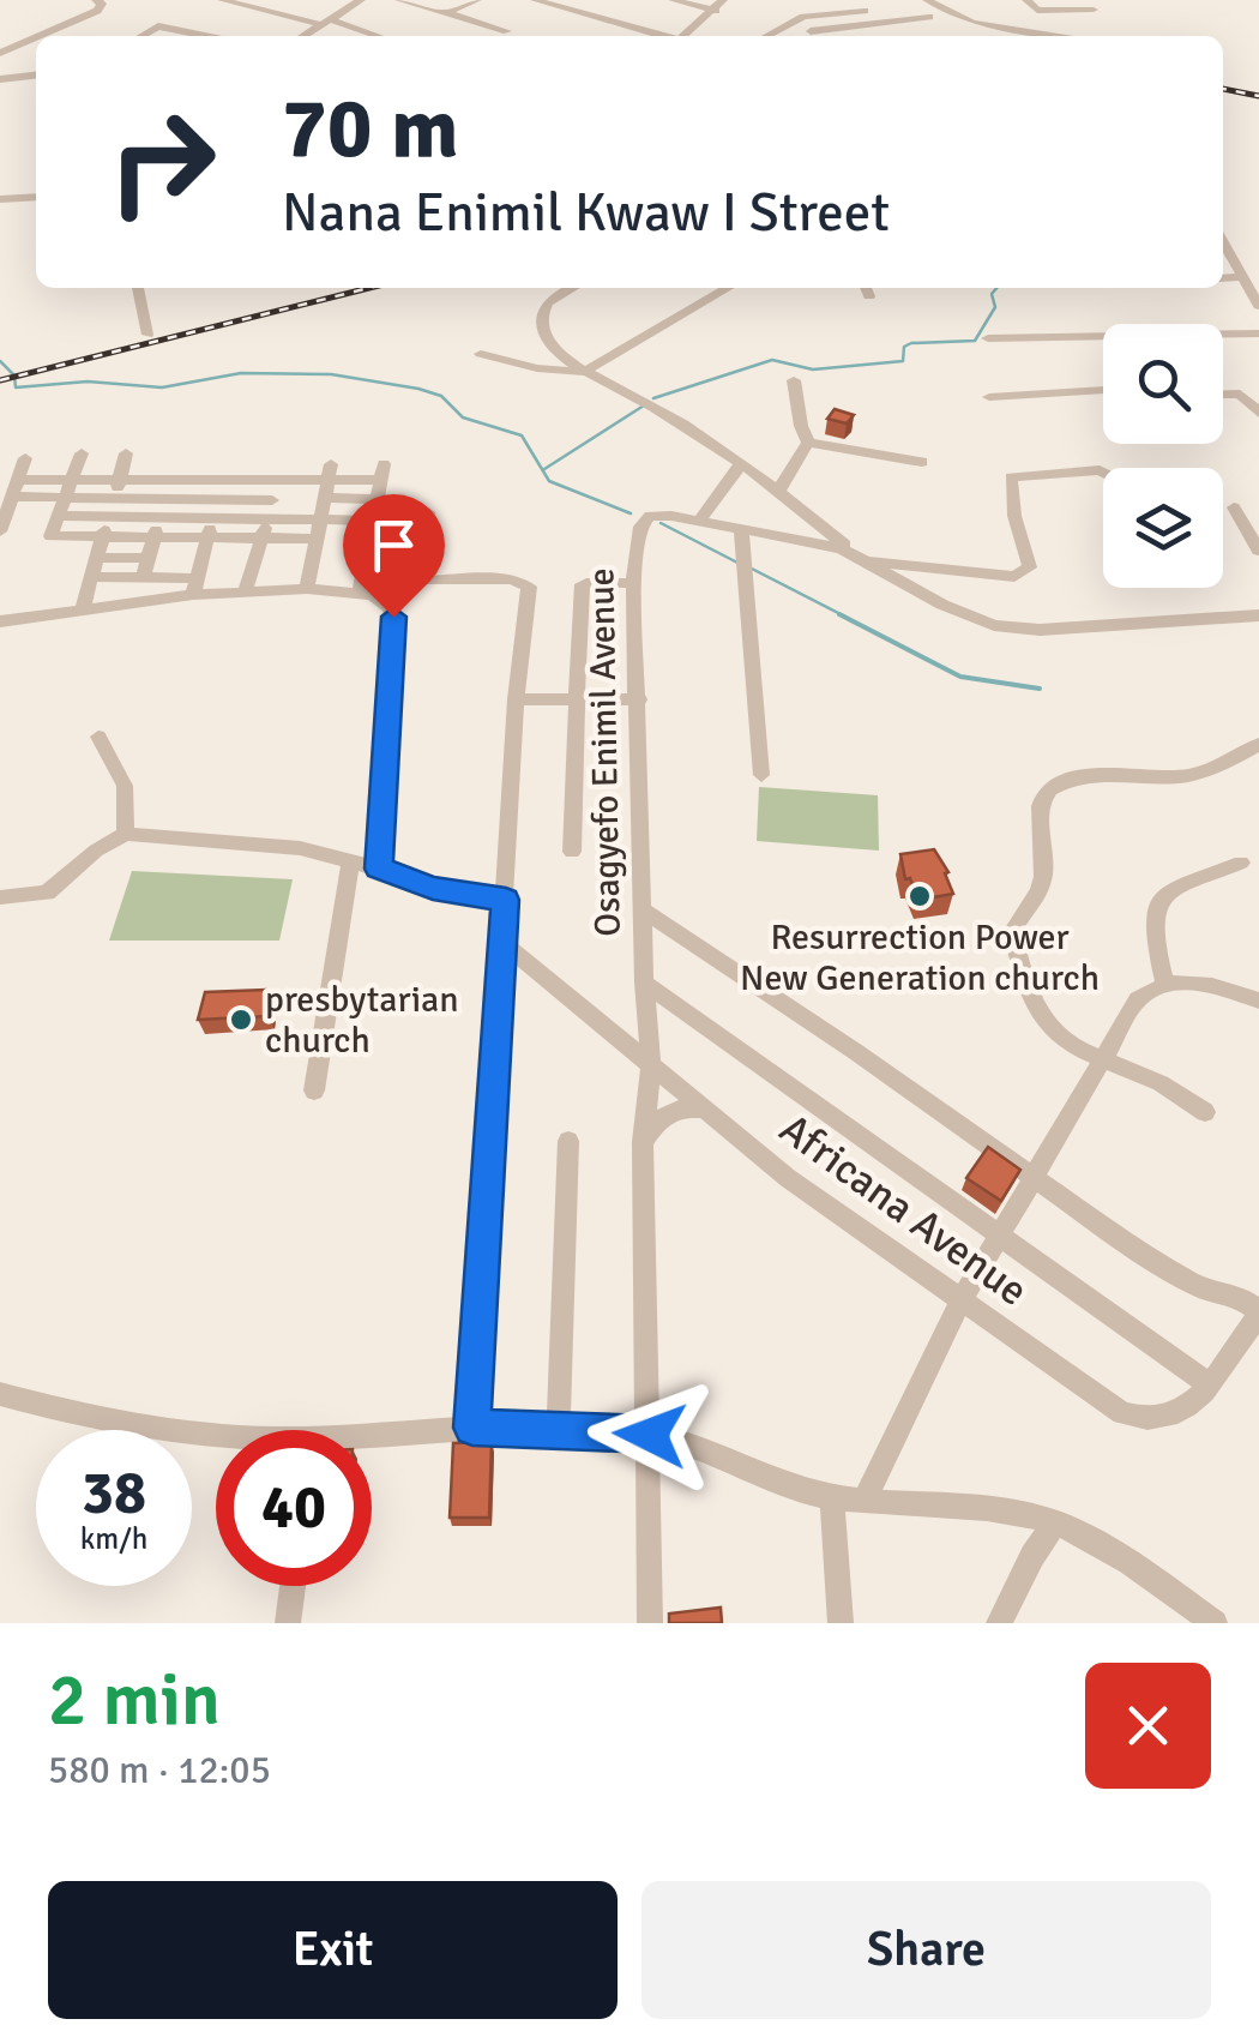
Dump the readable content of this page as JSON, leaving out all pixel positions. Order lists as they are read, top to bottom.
{
  "streets": {
    "street": ["Osagyefo Enimil Avenue", "Africana Avenue"]
  },
  "crossings": [
    ["Osagyefo Enimil Avenue", "Africana Avenue"]
  ],
  "places": ["Resurrection Power New Generation church", "presbytarian church"],
  "page": {
    "turn": ["70 m", "Nana Enimil Kwaw I Street"],
    "speed": "38 km/h",
    "limit": "40",
    "heading": ["2 min", "580 m · 12:05"],
    "buttons": ["Exit", "Share"]
  }
}
